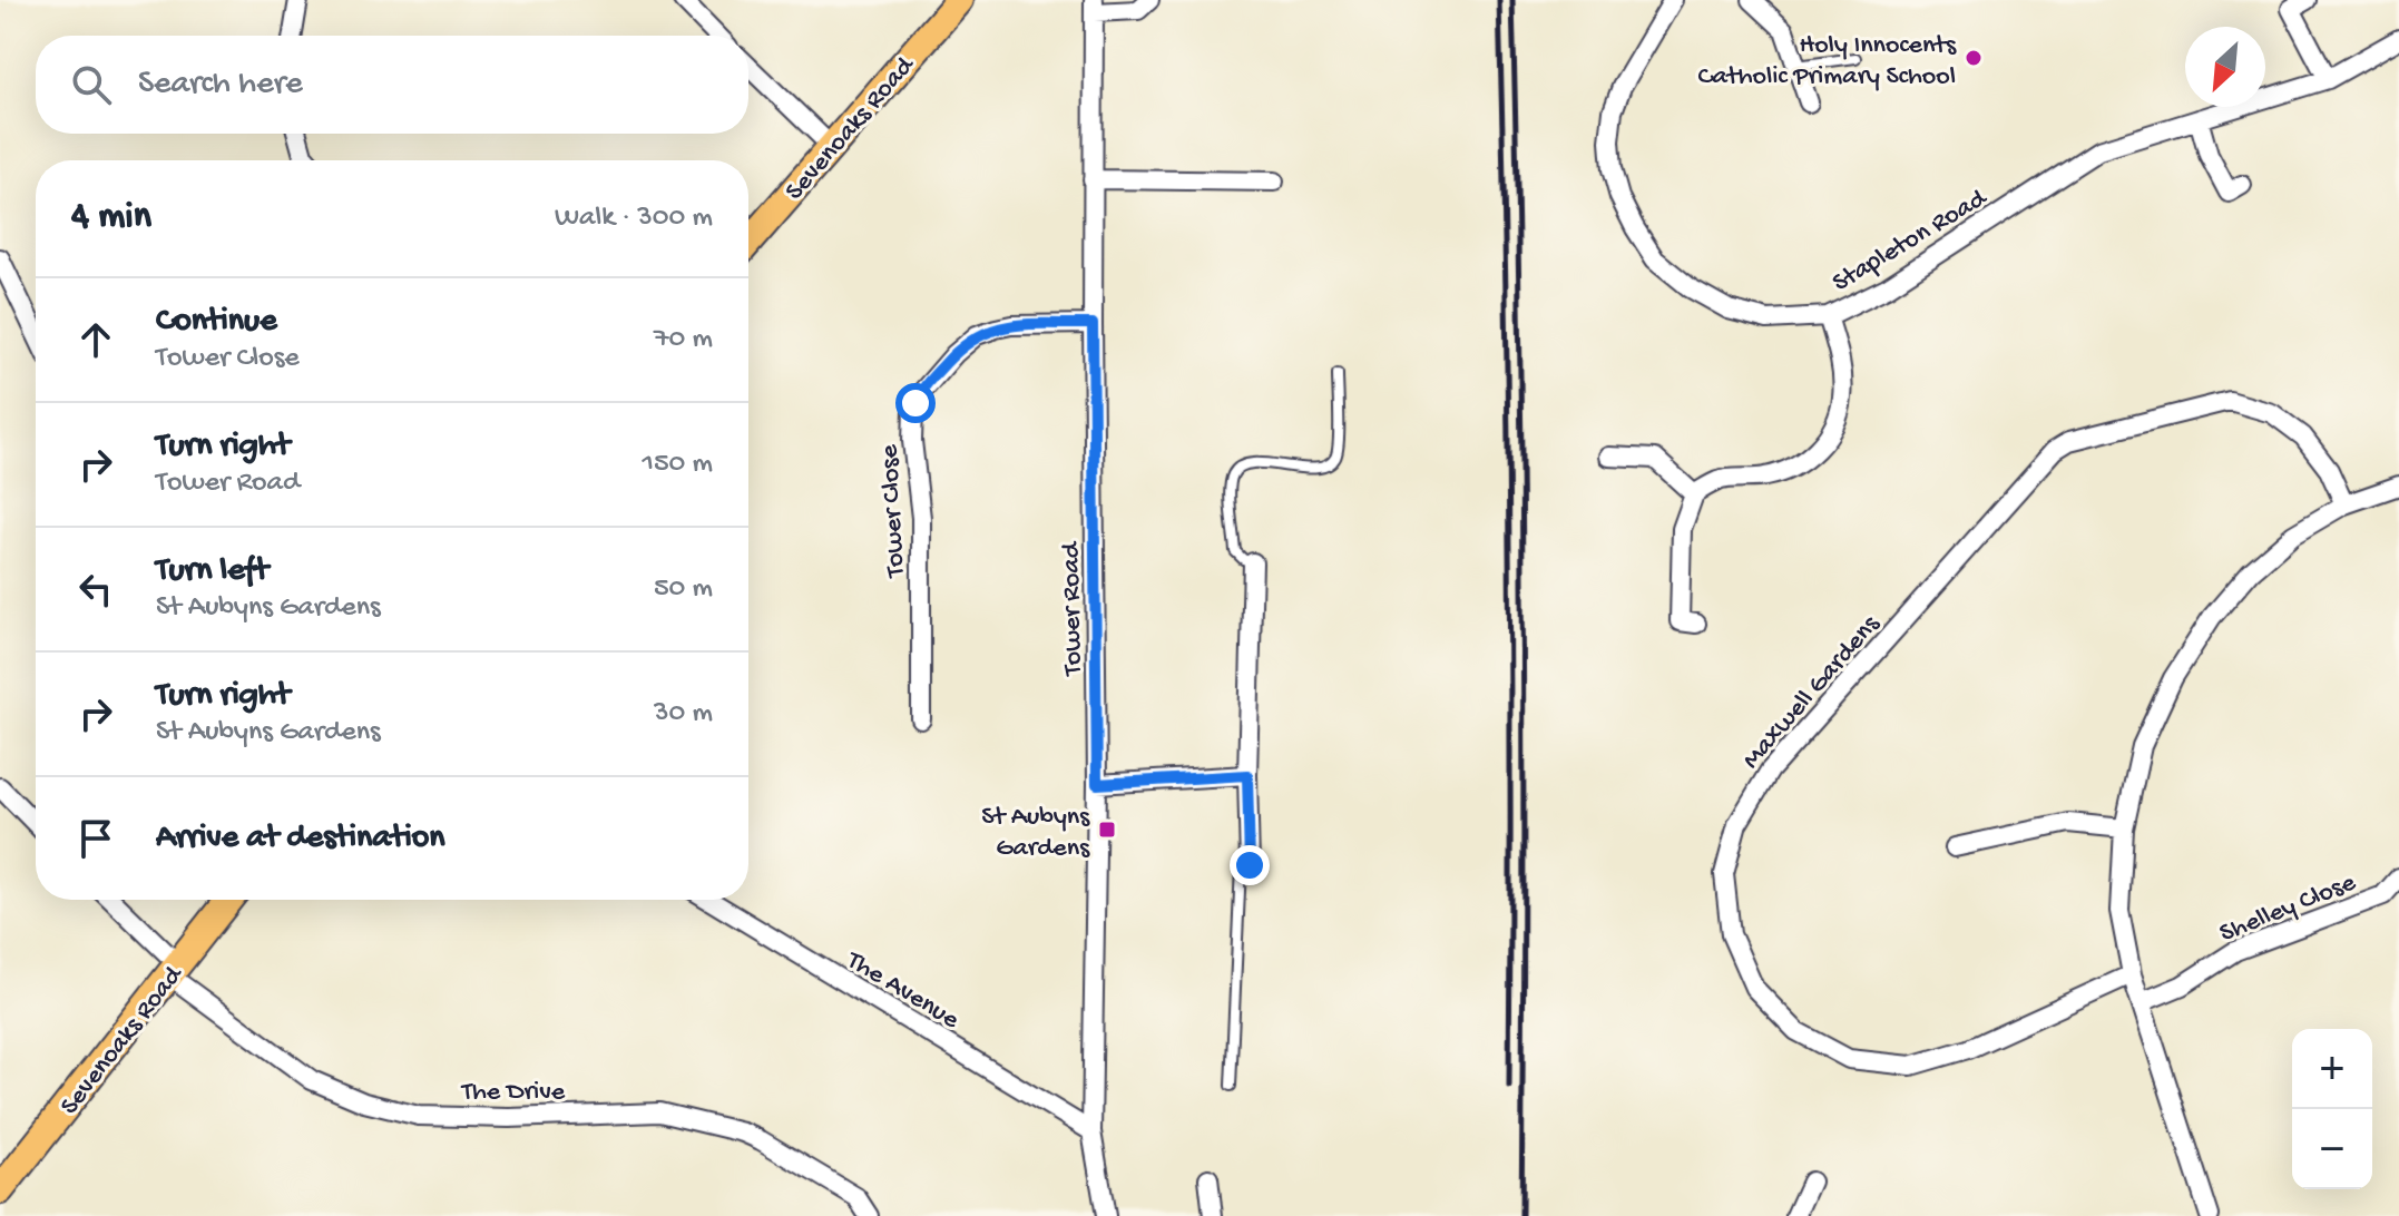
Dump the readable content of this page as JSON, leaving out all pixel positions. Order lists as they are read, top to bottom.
{
  "streets": {
    "main road": ["Sevenoaks Road"],
    "street": [
      "Stapleton Road",
      "Tower Close",
      "Tower Road",
      "Maxwell Gardens",
      "Shelley Close",
      "The Avenue",
      "The Drive"
    ]
  },
  "crossings": [
    ["Sevenoaks Road", "The Drive"],
    ["Tower Close", "Tower Road"],
    ["Tower Road", "The Avenue"]
  ],
  "places": {
    "other": ["Holy Innocents Catholic Primary School"],
    "transit": ["St Aubyns Gardens"]
  },
  "north": "bottom left",
  "page": {
    "search": "Search here",
    "heading": ["4 min", "Walk · 300 m"],
    "list": [
      ["Continue", "Tower Close", "70 m"],
      ["Turn right", "Tower Road", "150 m"],
      ["Turn left", "St Aubyns Gardens", "50 m"],
      ["Turn right", "St Aubyns Gardens", "30 m"],
      "Arrive at destination"
    ],
    "map_buttons": ["+", "−"]
  }
}
